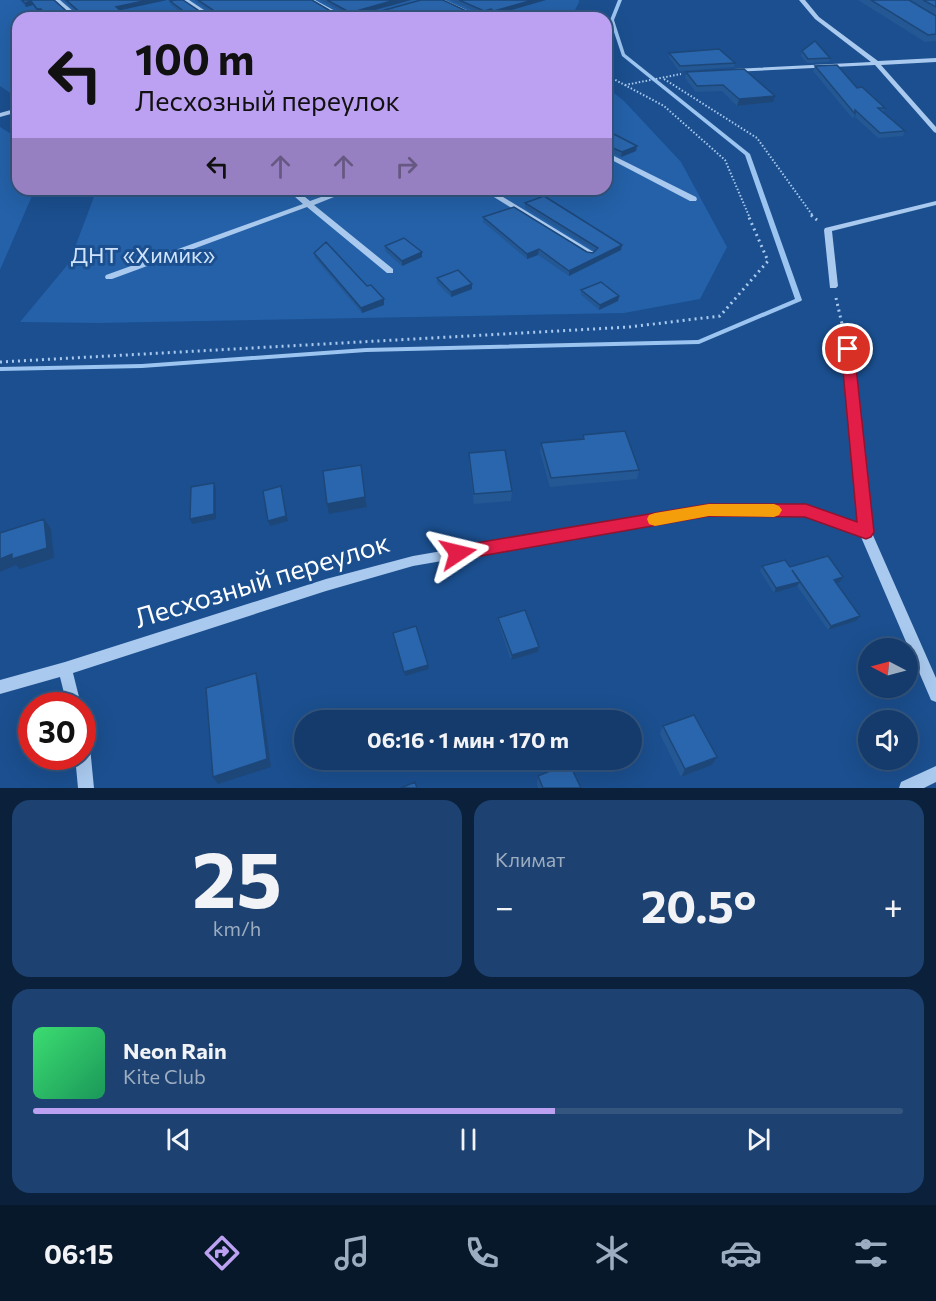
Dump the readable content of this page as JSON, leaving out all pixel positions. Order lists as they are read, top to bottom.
{
  "streets": {
    "street": ["Лесхозный переулок"]
  },
  "parks": ["ДНТ «Химик»"],
  "north": "left",
  "page": {
    "turn": ["100 m", "Лесхозный переулок"],
    "limit": "30",
    "trip": "06:16 · 1 мин · 170 m",
    "tile": [
      ["25", "km/h"],
      "Климат"
    ],
    "heat": ["−", "20.5°", "+"],
    "song": ["Neon Rain", "Kite Club"],
    "tabs": "06:15"
  }
}
